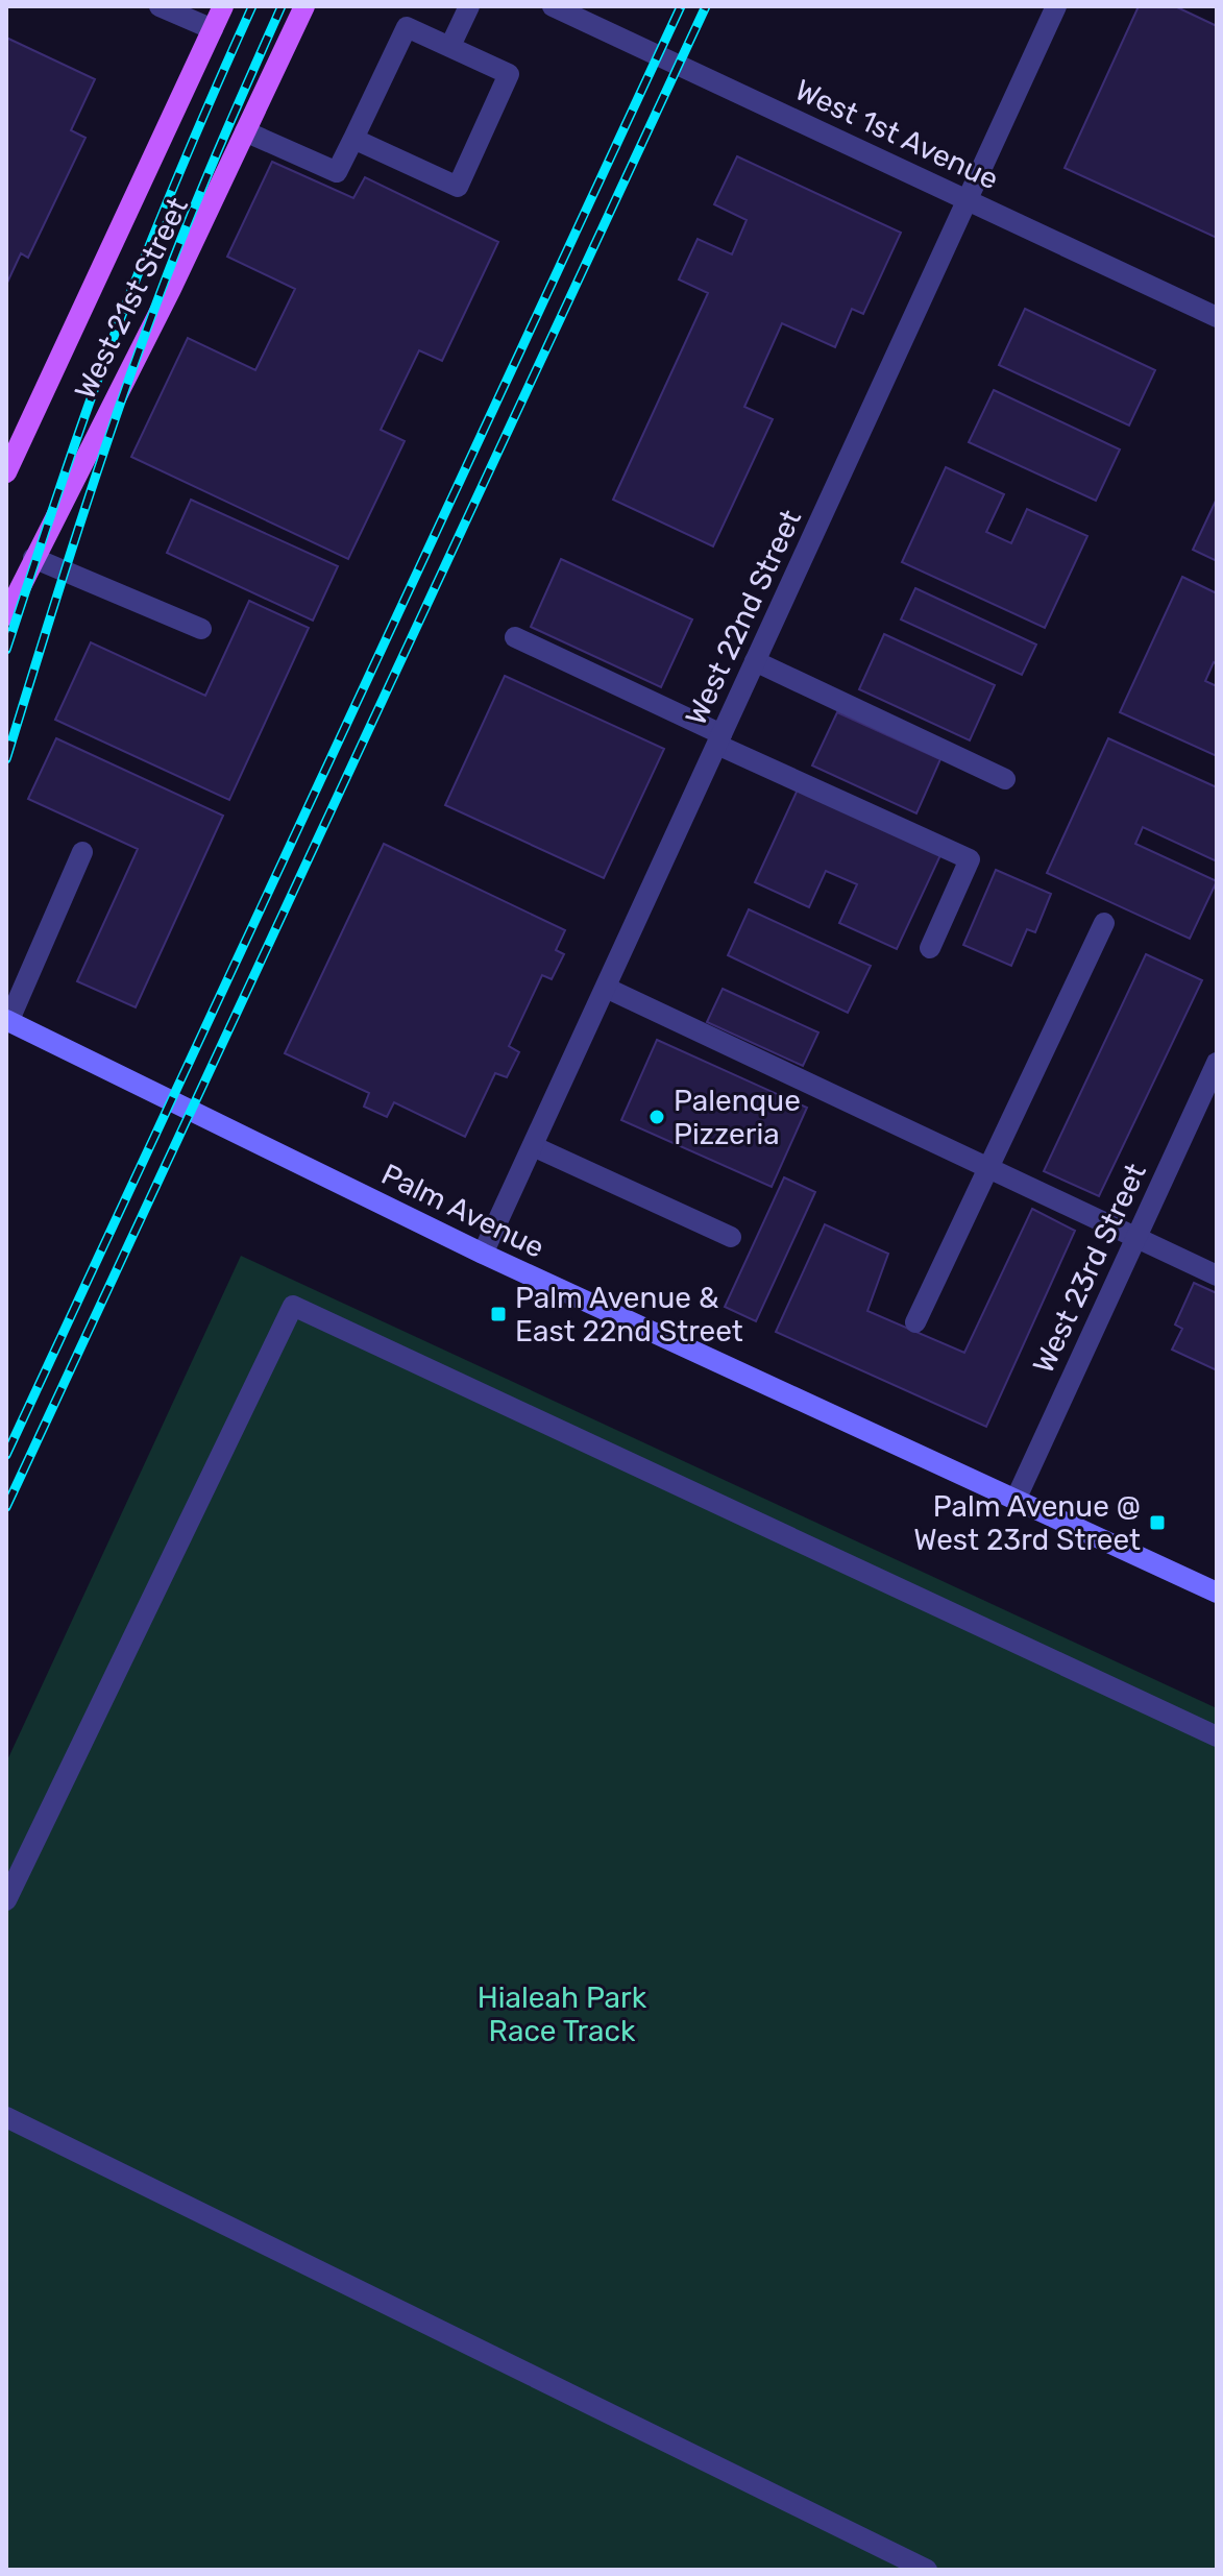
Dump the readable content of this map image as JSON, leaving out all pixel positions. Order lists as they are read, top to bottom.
{
  "streets": {
    "main road": ["West 21st Street", "Palm Avenue"],
    "street": ["West 1st Avenue", "West 22nd Street", "West 23rd Street"]
  },
  "crossings": [
    ["West 1st Avenue", "West 22nd Street"],
    ["West 22nd Street", "Palm Avenue"],
    ["Palm Avenue", "West 23rd Street"]
  ],
  "parks": ["Hialeah Park Race Track"],
  "places": {
    "other": ["Palenque Pizzeria"],
    "transit": ["Palm Avenue & East 22nd Street", "Palm Avenue @ West 23rd Street"]
  }
}
